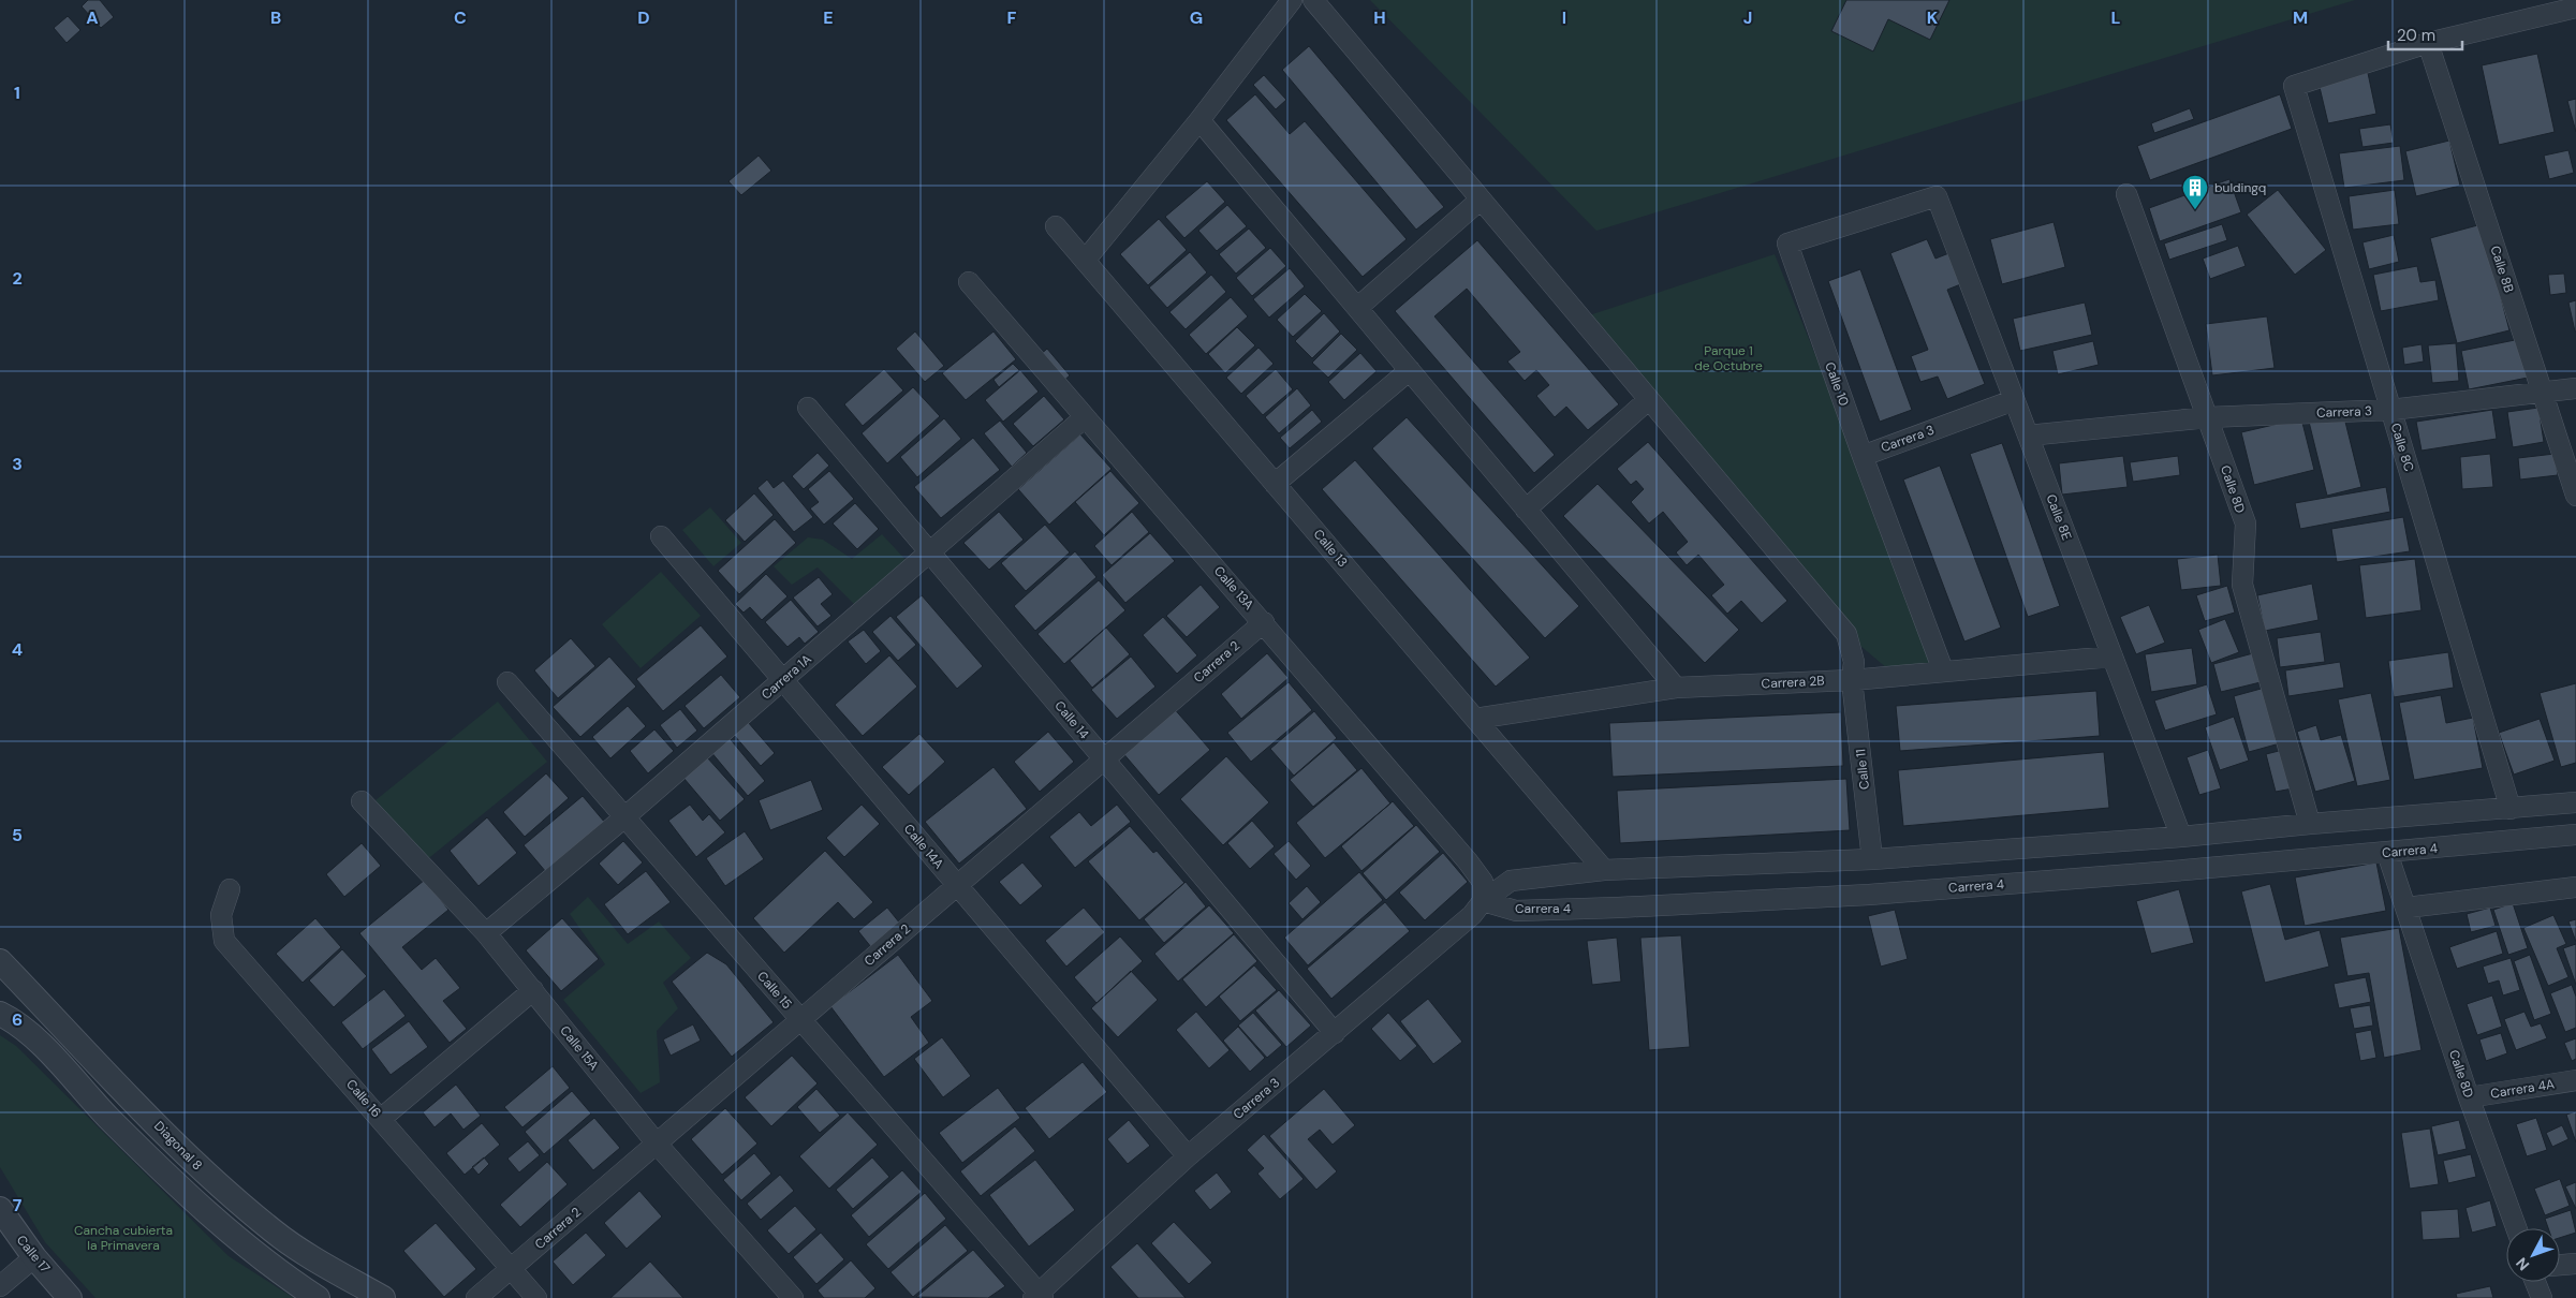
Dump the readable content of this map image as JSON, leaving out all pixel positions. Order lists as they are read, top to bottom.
{
  "streets": {
    "street": [
      "Calle 8B",
      "Calle 10",
      "Carrera 3",
      "Calle 8C",
      "Calle 8D",
      "Calle 8E",
      "Calle 13",
      "Calle 13A",
      "Carrera 2",
      "Carrera 1A",
      "Carrera 2B",
      "Calle 14",
      "Calle 11",
      "Calle 14A",
      "Carrera 4",
      "Calle 15",
      "Calle 15A",
      "Carrera 4A",
      "Calle 16",
      "Diagonal 8",
      "Calle 17"
    ]
  },
  "crossings": [
    ["Calle 8B", "Carrera 3"],
    ["Calle 8B", "Calle 8C"],
    ["Calle 10", "Carrera 3"],
    ["Calle 10", "Calle 8E"],
    ["Calle 10", "Carrera 2B"],
    ["Carrera 3", "Calle 8C"],
    ["Carrera 3", "Calle 8D"],
    ["Carrera 3", "Calle 8E"],
    ["Carrera 3", "Calle 13A"],
    ["Carrera 3", "Calle 14"],
    ["Carrera 3", "Calle 14A"],
    ["Carrera 3", "Carrera 4"],
    ["Carrera 3", "Calle 15"],
    ["Calle 8C", "Carrera 4"],
    ["Calle 8D", "Carrera 4"],
    ["Calle 8D", "Carrera 4A"],
    ["Calle 8E", "Carrera 2B"],
    ["Calle 8E", "Carrera 4"],
    ["Calle 13", "Carrera 2B"],
    ["Calle 13", "Carrera 4"],
    ["Calle 13A", "Carrera 2"],
    ["Calle 13A", "Carrera 1A"],
    ["Calle 13A", "Carrera 4"],
    ["Carrera 2", "Calle 14"],
    ["Carrera 2", "Calle 14A"],
    ["Carrera 2", "Calle 15"],
    ["Carrera 2", "Calle 15A"],
    ["Carrera 2", "Calle 16"],
    ["Carrera 1A", "Calle 14"],
    ["Carrera 1A", "Calle 14A"],
    ["Carrera 1A", "Calle 15"],
    ["Carrera 1A", "Calle 15A"],
    ["Carrera 2B", "Calle 11"],
    ["Calle 11", "Carrera 4"]
  ],
  "parks": ["Parque 1 de Octubre", "Cancha cubierta la Primavera"],
  "places": {
    "building": ["buldingq"]
  },
  "scale_bar": "20 m",
  "north": "bottom left",
  "grid": {
    "columns": [
      "A",
      "B",
      "C",
      "D",
      "E",
      "F",
      "G",
      "H",
      "I",
      "J",
      "K",
      "L",
      "M"
    ],
    "rows": [
      "1",
      "2",
      "3",
      "4",
      "5",
      "6",
      "7"
    ]
  }
}
